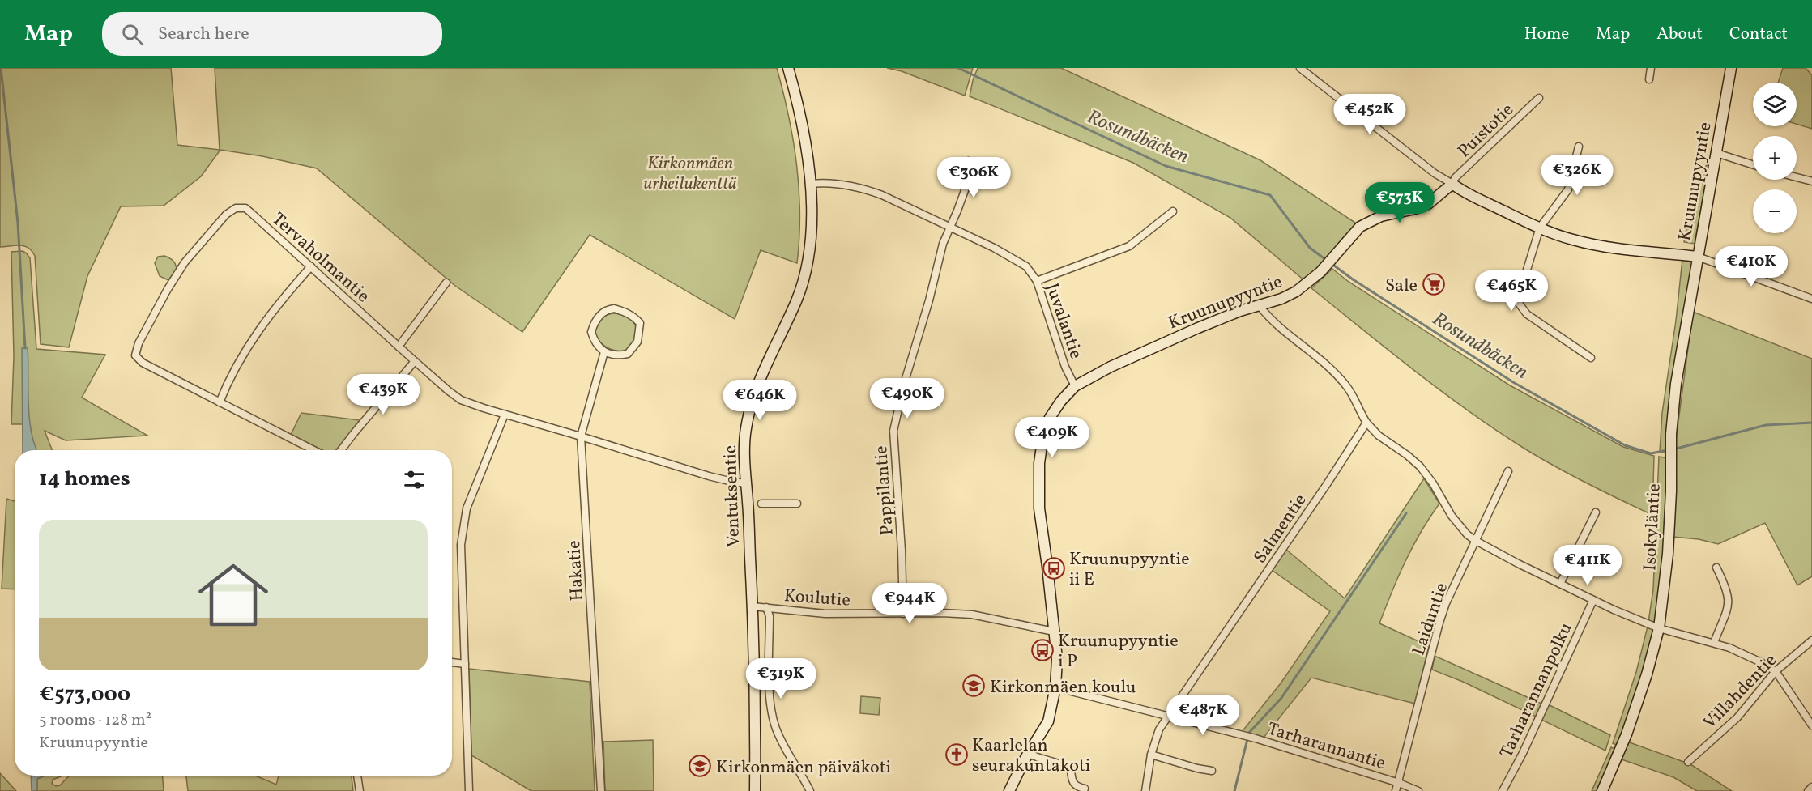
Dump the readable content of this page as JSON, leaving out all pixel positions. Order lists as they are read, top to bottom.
{
  "streets": {
    "street": [
      "Puistotie",
      "Kruunupyyntie",
      "Tervaholmantie",
      "Juvalantie",
      "Pappilantie",
      "Ventuksentie",
      "Isokyläntie",
      "Salmentie",
      "Hakatie",
      "Koulutie",
      "Laiduntie",
      "Tarharannanpolku",
      "Villahdentie",
      "Tarharannantie"
    ]
  },
  "crossings": [
    ["Puistotie", "Kruunupyyntie"],
    ["Kruunupyyntie", "Juvalantie"],
    ["Kruunupyyntie", "Isokyläntie"],
    ["Kruunupyyntie", "Koulutie"],
    ["Kruunupyyntie", "Tarharannantie"],
    ["Tervaholmantie", "Ventuksentie"],
    ["Tervaholmantie", "Hakatie"],
    ["Juvalantie", "Pappilantie"],
    ["Juvalantie", "Ventuksentie"],
    ["Pappilantie", "Koulutie"],
    ["Ventuksentie", "Koulutie"],
    ["Salmentie", "Tarharannantie"],
    ["Laiduntie", "Tarharannantie"]
  ],
  "water": ["Rosundbäcken"],
  "parks": ["Kirkonmäen urheilukenttä"],
  "places": {
    "supermarket": ["Sale"],
    "bus stop": ["Kruunupyyntie ii E", "Kruunupyyntie i P"],
    "school or university": ["Kirkonmäen koulu", "Kirkonmäen päiväkoti"],
    "church": ["Kaarlelan seurakuntakoti"]
  },
  "page": {
    "header": "Map",
    "search": "Search here",
    "nav": [
      "Home",
      "Map",
      "About",
      "Contact"
    ],
    "map_buttons": ["+", "−"],
    "price": [
      "€452K",
      "€326K",
      "€306K",
      "€573K",
      "€410K",
      "€465K",
      "€439K",
      "€490K",
      "€646K",
      "€409K",
      "€411K",
      "€944K",
      "€319K",
      "€487K"
    ],
    "heading": "14 homes",
    "list": [
      {
        "name": "€573,000",
        "note": "5 rooms · 128 m² · Kruunupyyntie"
      }
    ]
  }
}
